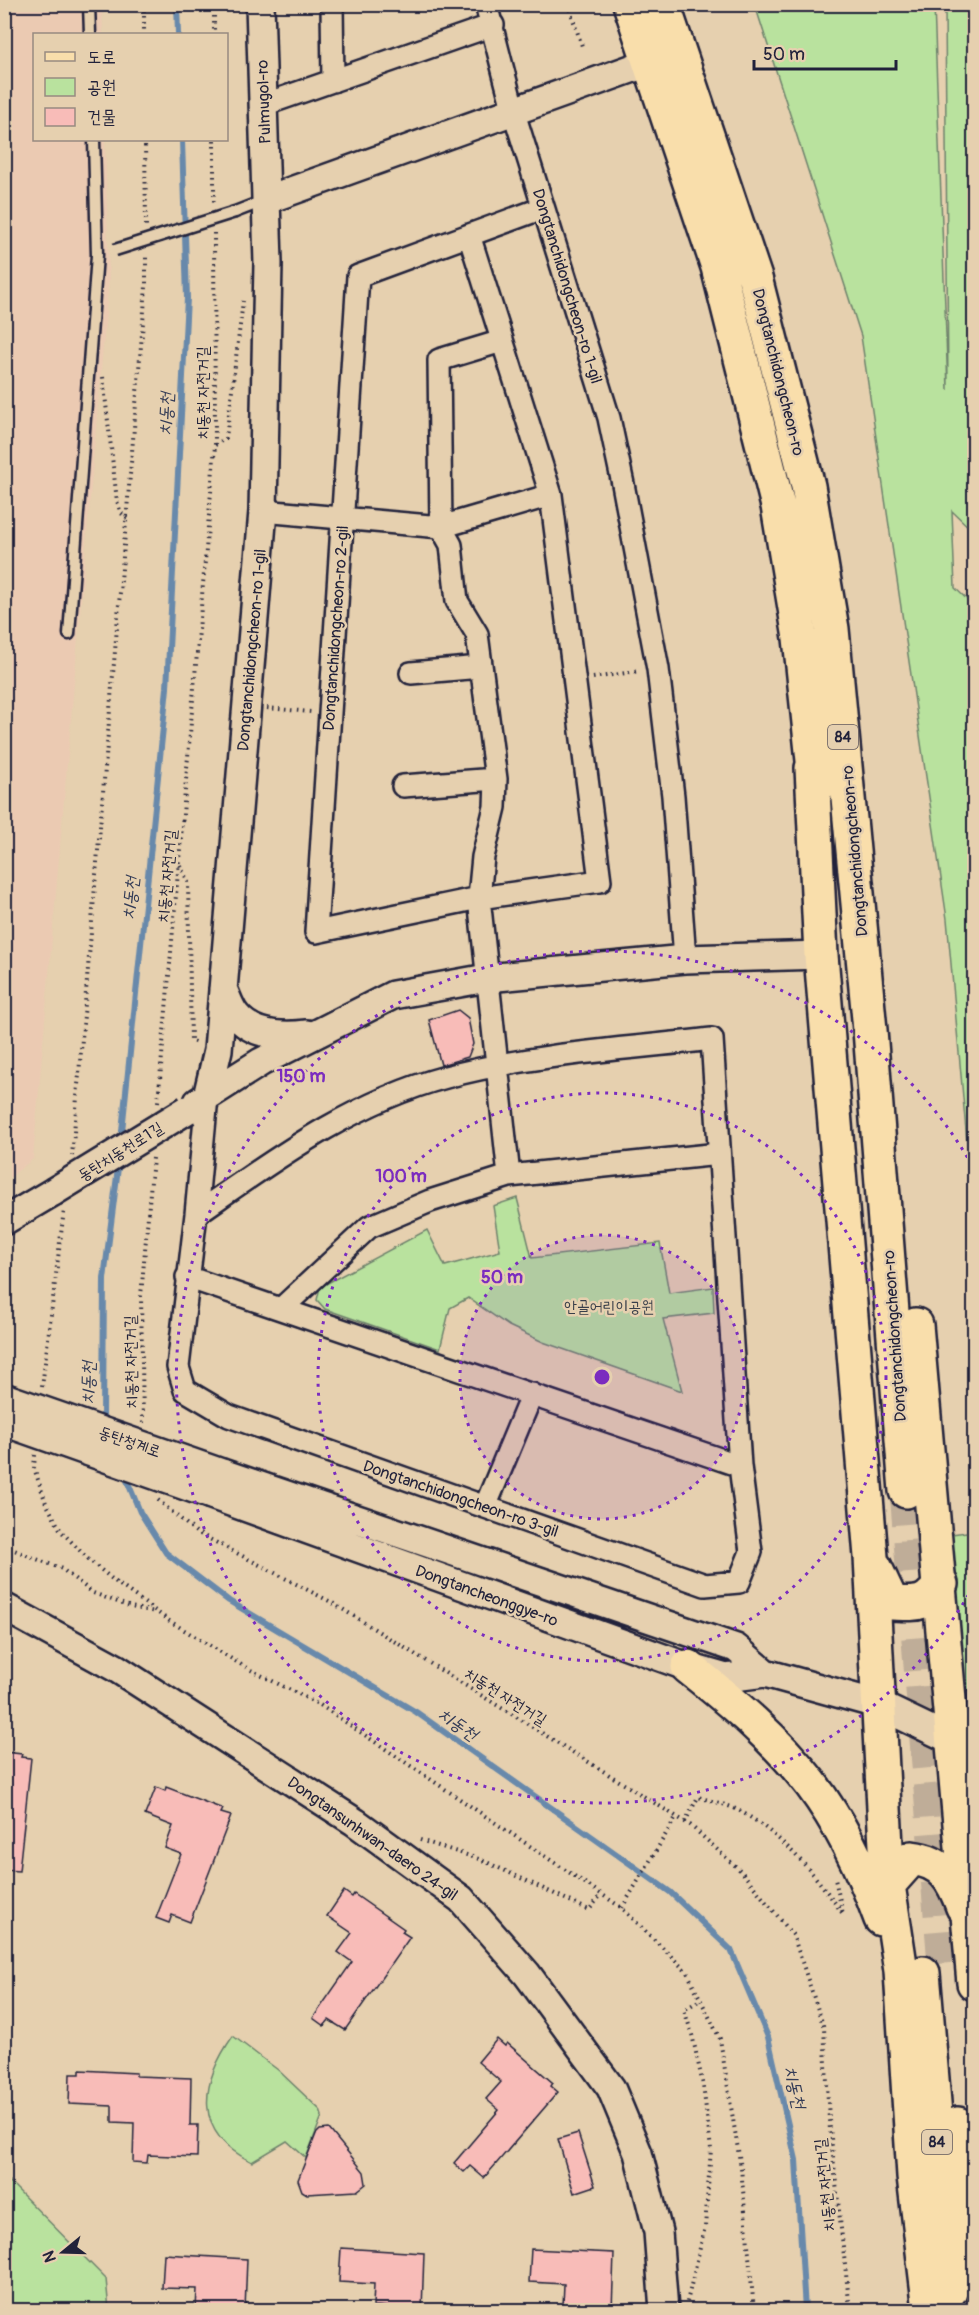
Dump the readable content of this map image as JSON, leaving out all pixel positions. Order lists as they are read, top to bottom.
{
  "streets": {
    "main road": ["Dongtanchidongcheon-ro", "84"],
    "street": [
      "Pulmugol-ro",
      "Dongtanchidongcheon-ro 1-gil",
      "Dongtanchidongcheon-ro 2-gil",
      "동탄치동천로1길",
      "동탄청계로",
      "Dongtanchidongcheon-ro 3-gil",
      "Dongtancheonggye-ro",
      "Dongtansunhwan-daero 24-gil"
    ],
    "path": ["치동천 자전거길"]
  },
  "crossings": [
    ["Pulmugol-ro", "Dongtanchidongcheon-ro 1-gil"],
    ["Dongtanchidongcheon-ro 1-gil", "Dongtanchidongcheon-ro 2-gil"],
    ["Dongtanchidongcheon-ro 1-gil", "동탄치동천로1길"],
    ["Dongtanchidongcheon-ro 1-gil", "Dongtanchidongcheon-ro 3-gil"],
    ["동탄치동천로1길", "Dongtanchidongcheon-ro 3-gil"],
    ["동탄청계로", "Dongtancheonggye-ro"]
  ],
  "water": ["치동천"],
  "parks": ["안골어린이공원"],
  "legend": ["도로", "공원", "건물"],
  "scale_bar": "50 m",
  "north": "left",
  "rings": ["150 m", "100 m", "50 m"]
}
